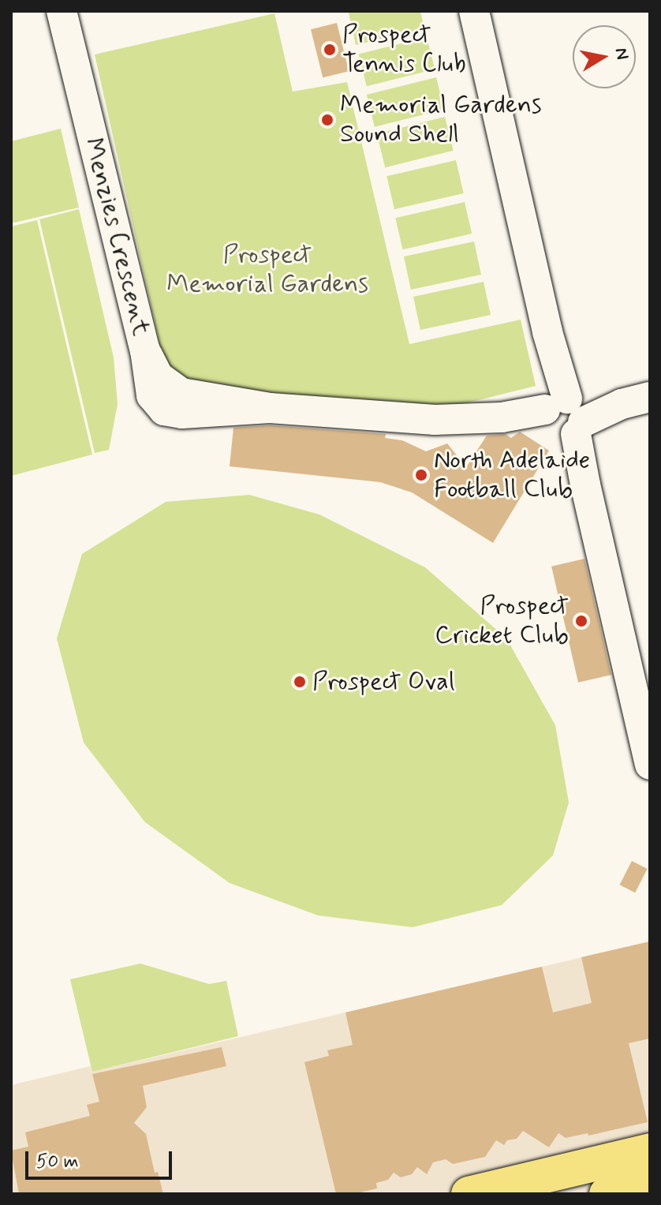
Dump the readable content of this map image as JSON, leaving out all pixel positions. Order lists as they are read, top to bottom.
{
  "streets": {
    "street": ["Menzies Crescent"]
  },
  "parks": ["Prospect Memorial Gardens"],
  "places": [
    "Prospect Tennis Club",
    "Memorial Gardens Sound Shell",
    "North Adelaide Football Club",
    "Prospect Cricket Club",
    "Prospect Oval"
  ],
  "scale_bar": "50 m",
  "north": "right"
}
